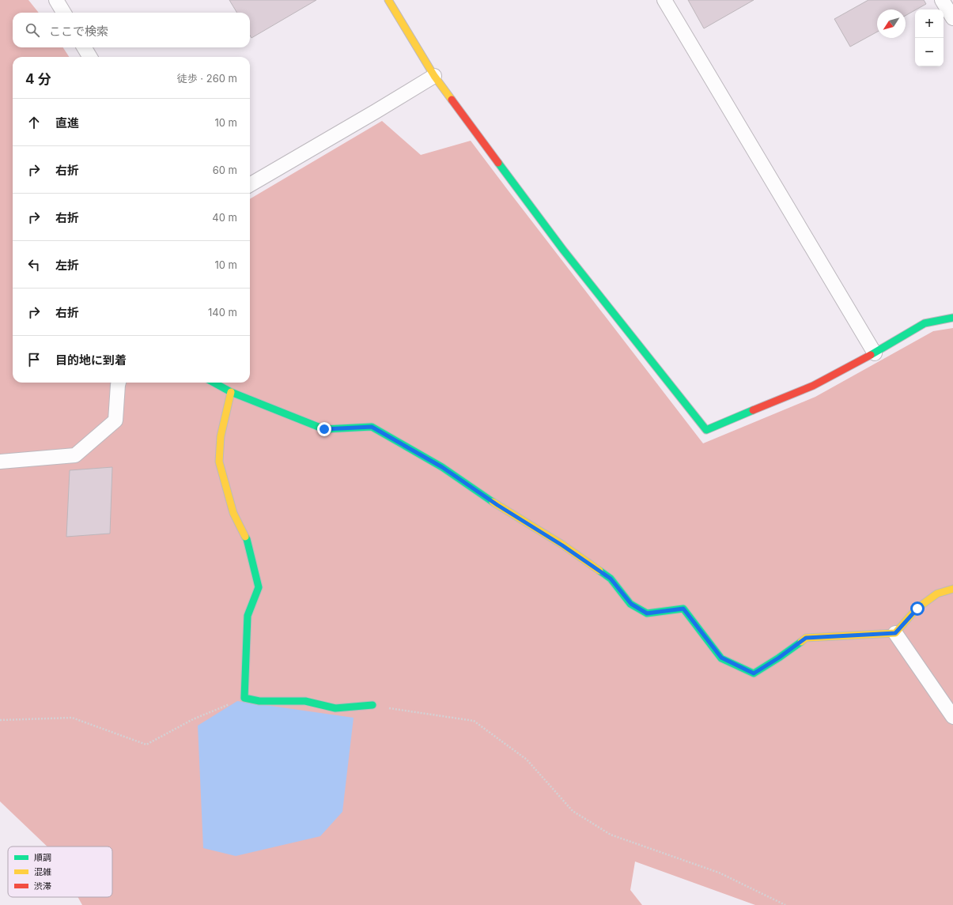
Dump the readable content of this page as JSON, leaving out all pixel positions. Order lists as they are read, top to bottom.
{
  "legend": ["順調", "混雑", "渋滞"],
  "north": "bottom left",
  "page": {
    "map_buttons": ["+", "−"],
    "search": "ここで検索",
    "heading": ["4 分", "徒歩 · 260 m"],
    "list": [
      ["直進", "10 m"],
      ["右折", "60 m"],
      ["右折", "40 m"],
      ["左折", "10 m"],
      ["右折", "140 m"],
      "目的地に到着"
    ]
  }
}
